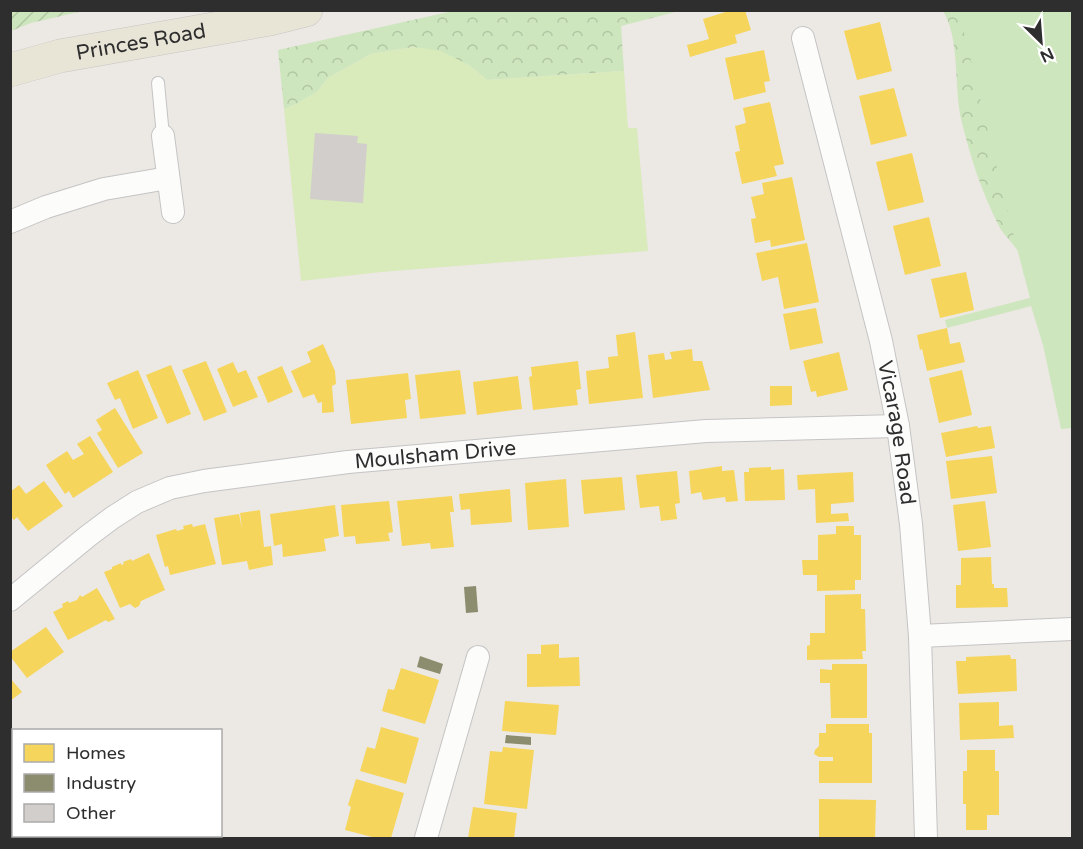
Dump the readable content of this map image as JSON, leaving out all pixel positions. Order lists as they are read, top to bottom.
{
  "streets": {
    "main road": ["Princes Road"],
    "street": ["Vicarage Road", "Moulsham Drive"]
  },
  "crossings": [
    ["Vicarage Road", "Moulsham Drive"]
  ],
  "legend": ["Homes", "Industry", "Other"],
  "north": "bottom right"
}
